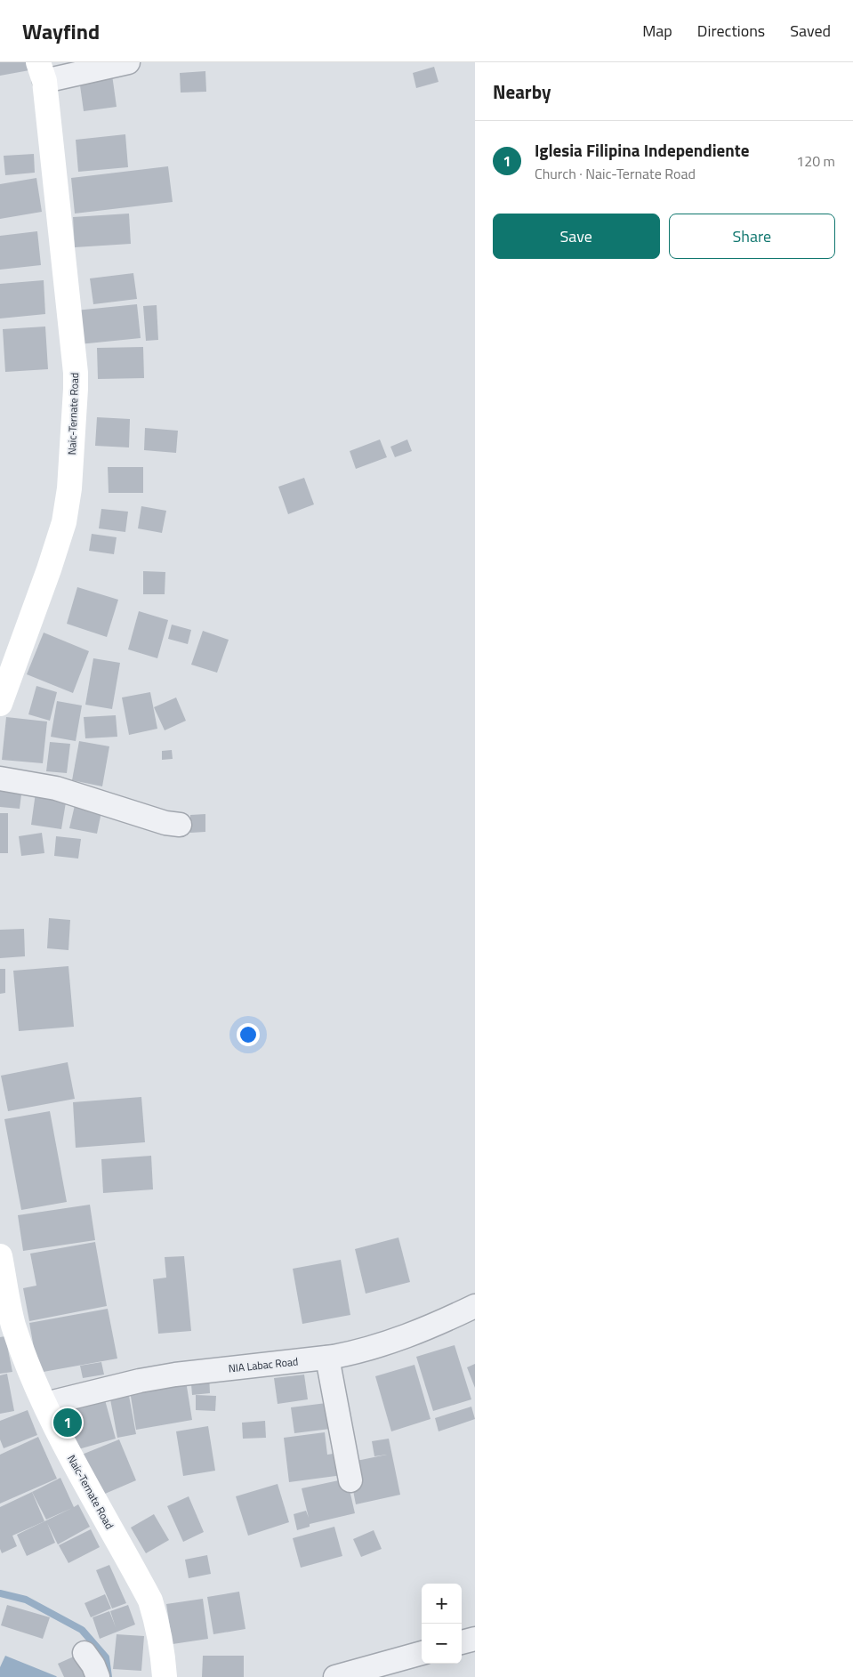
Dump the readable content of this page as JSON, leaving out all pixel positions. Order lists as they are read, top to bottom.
{
  "streets": {
    "main road": ["Naic-Ternate Road"],
    "street": ["NIA Labac Road"]
  },
  "crossings": [
    ["Naic-Ternate Road", "NIA Labac Road"]
  ],
  "page": {
    "header": "Wayfind",
    "nav": ["Map", "Directions", "Saved"],
    "heading": "Nearby",
    "list": [
      {
        "mark": "1",
        "name": "Iglesia Filipina Independiente",
        "note": "Church · Naic-Ternate Road",
        "value": "120 m"
      }
    ],
    "buttons": ["Save", "Share"],
    "pins": "1",
    "map_buttons": ["+", "−"]
  }
}
